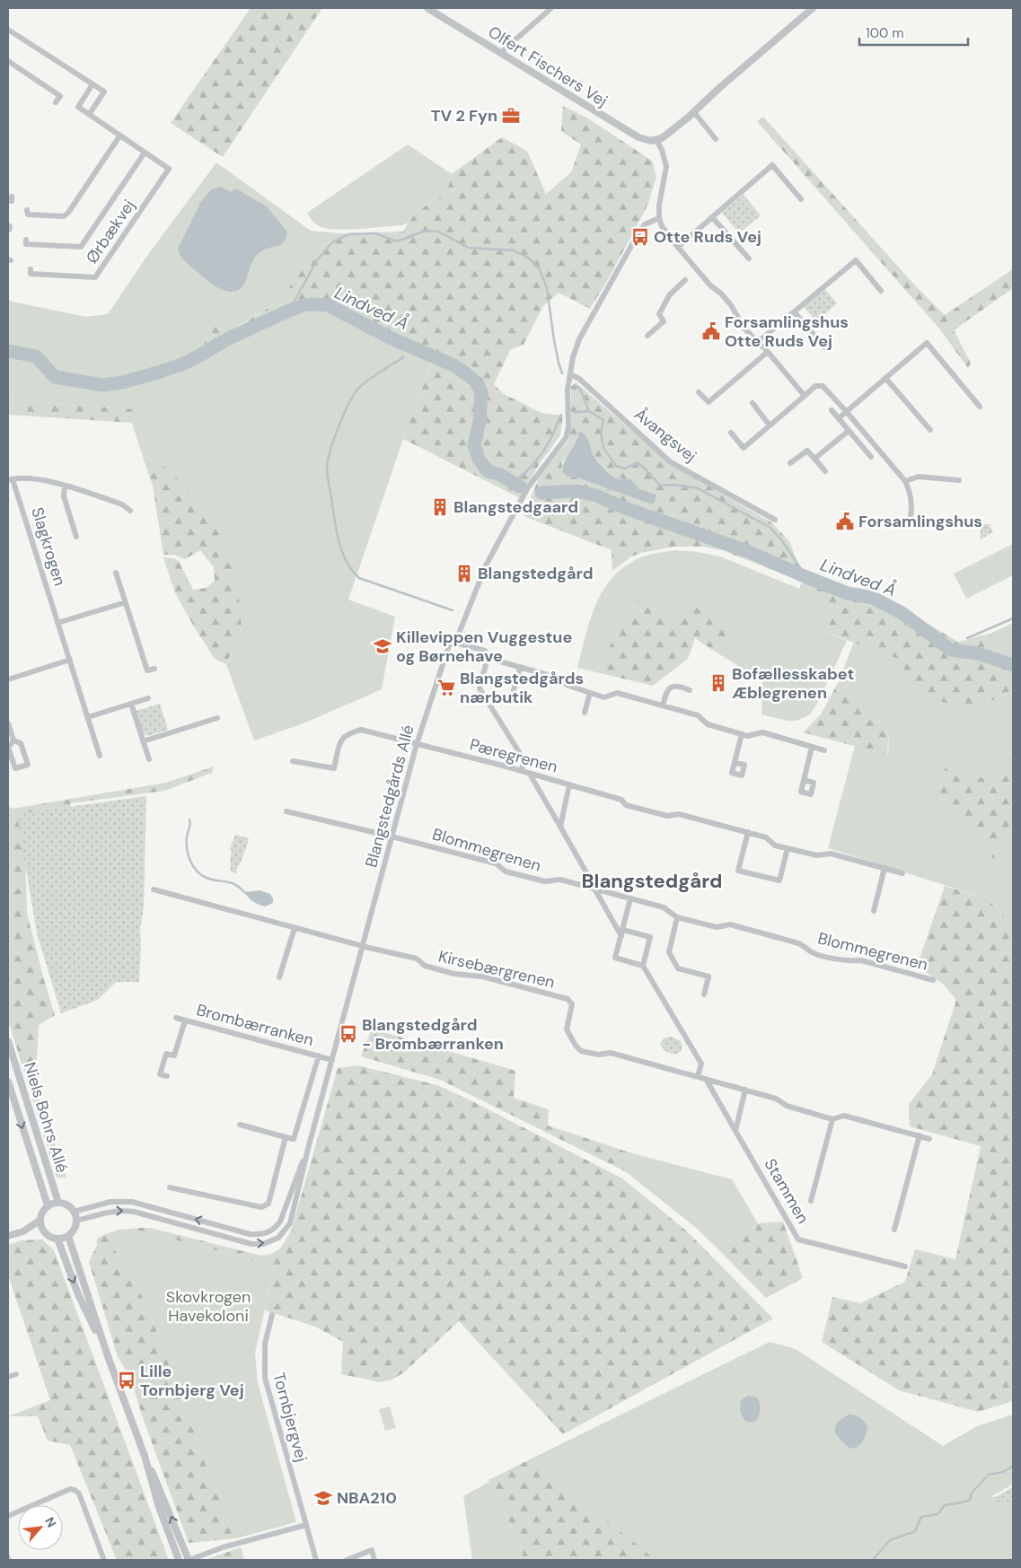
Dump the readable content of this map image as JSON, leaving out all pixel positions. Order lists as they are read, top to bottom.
{
  "streets": {
    "street": [
      "Olfert Fischers Vej",
      "Ørbækvej",
      "Åvangsvej",
      "Slagkrogen",
      "Pæregrenen",
      "Blangstedgårds Allé",
      "Blommegrenen",
      "Kirsebærgrenen",
      "Brombærranken",
      "Niels Bohrs Allé",
      "Stammen",
      "Tornbjergvej"
    ]
  },
  "crossings": [
    ["Åvangsvej", "Blangstedgårds Allé"],
    ["Pæregrenen", "Blangstedgårds Allé"],
    ["Blangstedgårds Allé", "Blommegrenen"],
    ["Blangstedgårds Allé", "Kirsebærgrenen"],
    ["Blangstedgårds Allé", "Brombærranken"],
    ["Blangstedgårds Allé", "Niels Bohrs Allé"],
    ["Kirsebærgrenen", "Stammen"]
  ],
  "districts": ["Blangstedgård"],
  "water": ["Lindved Å"],
  "parks": ["Skovkrogen Havekoloni"],
  "places": {
    "office": ["TV 2 Fyn"],
    "bus stop": ["Otte Ruds Vej", "Blangstedgård - Brombærranken", "Lille Tornbjerg Vej"],
    "public building": ["Forsamlingshus Otte Ruds Vej", "Forsamlingshus"],
    "building": ["Blangstedgaard", "Blangstedgård", "Bofællesskabet Æblegrenen"],
    "school or university": ["Killevippen Vuggestue og Børnehave", "NBA210"],
    "supermarket": ["Blangstedgårds nærbutik"]
  },
  "scale_bar": "100 m",
  "north": "top right"
}
